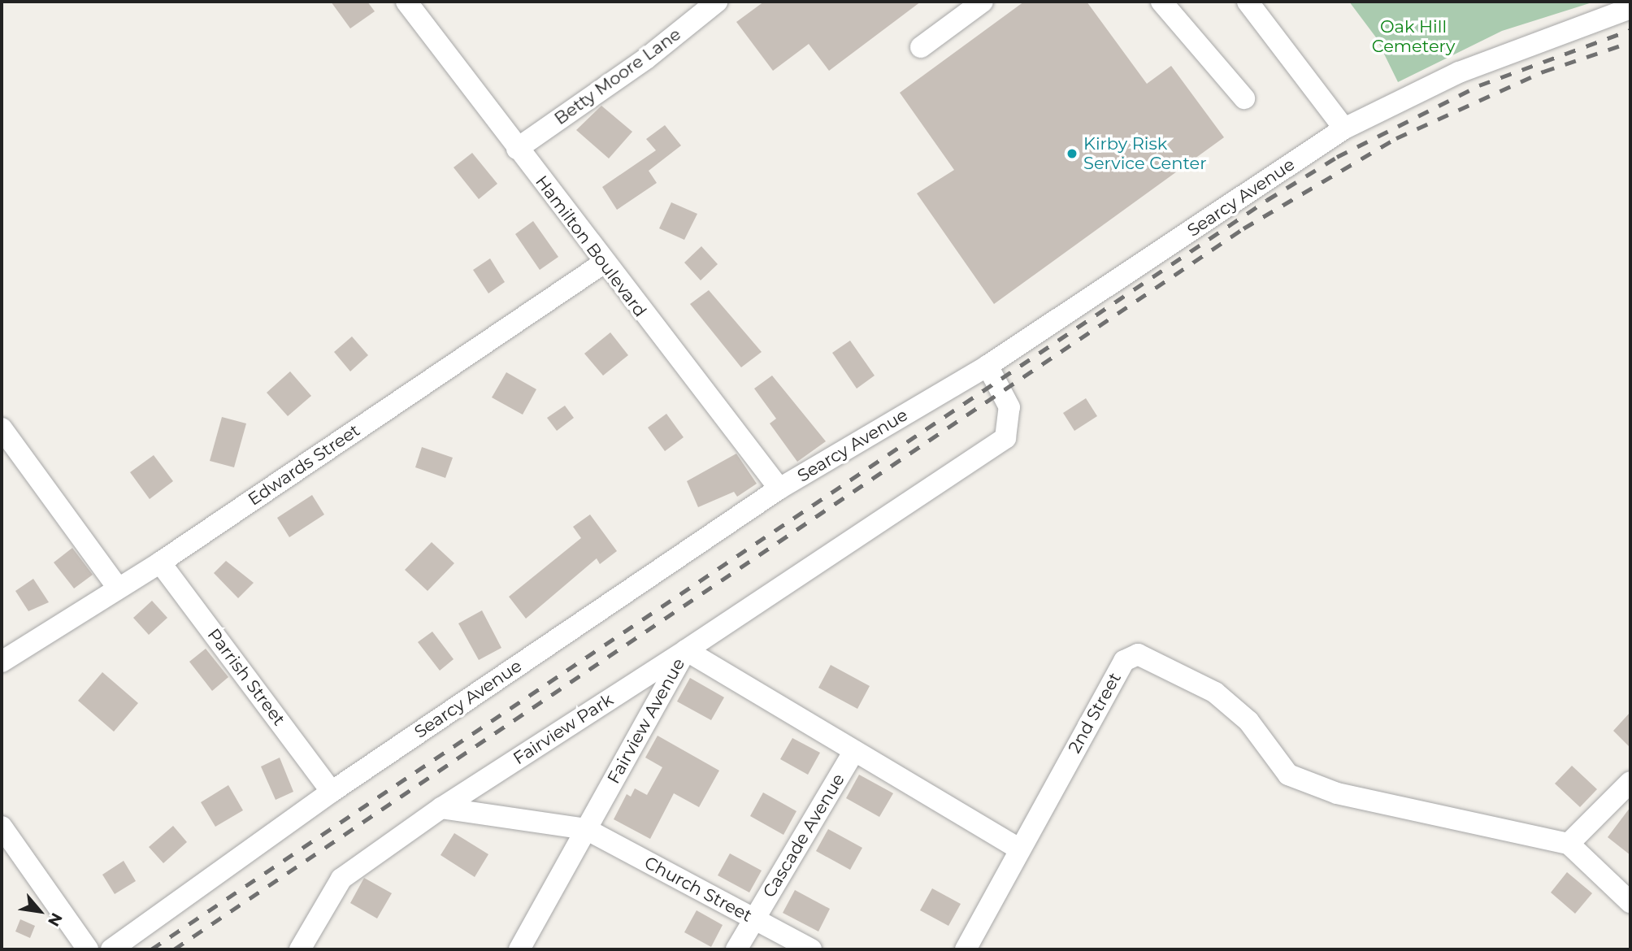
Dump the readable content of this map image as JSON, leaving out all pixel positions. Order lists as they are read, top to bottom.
{
  "streets": {
    "street": [
      "Betty Moore Lane",
      "Searcy Avenue",
      "Hamilton Boulevard",
      "Edwards Street",
      "Parrish Street",
      "2nd Street",
      "Fairview Avenue",
      "Fairview Park",
      "Cascade Avenue",
      "Church Street"
    ]
  },
  "crossings": [
    ["Betty Moore Lane", "Hamilton Boulevard"],
    ["Searcy Avenue", "Hamilton Boulevard"],
    ["Searcy Avenue", "Parrish Street"],
    ["Searcy Avenue", "Fairview Avenue"],
    ["Hamilton Boulevard", "Edwards Street"],
    ["Edwards Street", "Parrish Street"],
    ["Fairview Avenue", "Fairview Park"],
    ["Fairview Avenue", "Church Street"],
    ["Cascade Avenue", "Church Street"]
  ],
  "parks": ["Oak Hill Cemetery"],
  "places": ["Kirby Risk Service Center"],
  "north": "bottom right"
}
